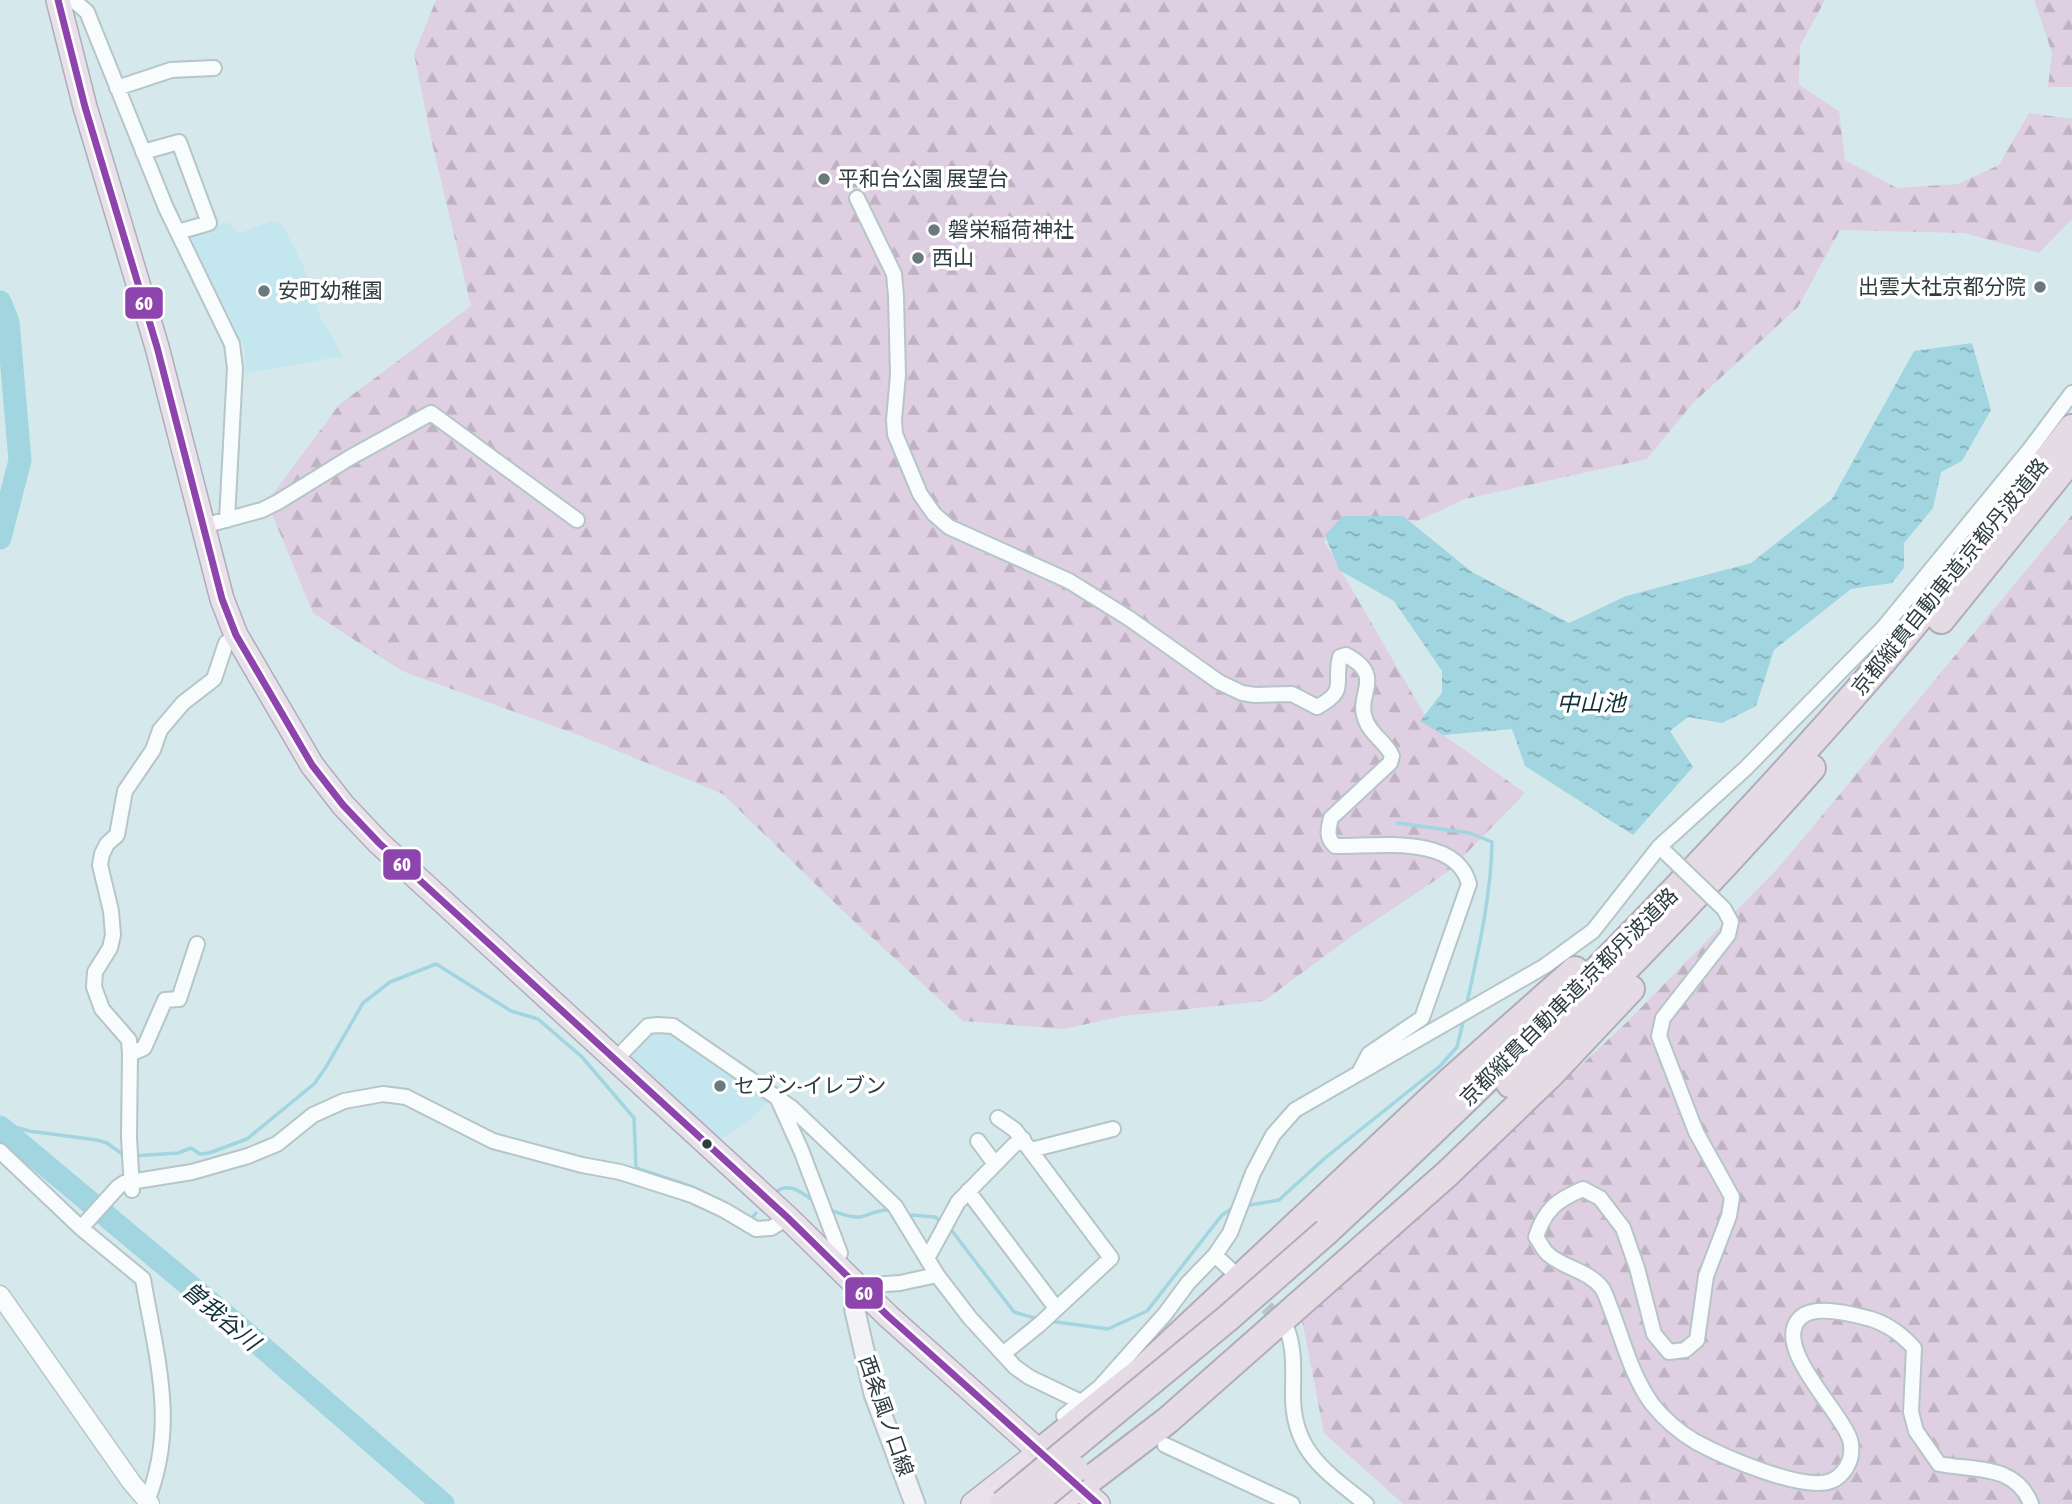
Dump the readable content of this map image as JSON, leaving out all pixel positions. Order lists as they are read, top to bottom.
{
  "streets": {
    "highway": ["京都縦貫自動車道;京都丹波道路"],
    "main road": ["西条風ノ口線"]
  },
  "water": ["中山池", "曽我谷川"],
  "places": [
    "平和台公園 展望台",
    "磐栄稲荷神社",
    "西山",
    "出雲大社京都分院",
    "安町幼稚園",
    "セブン-イレブン"
  ],
  "lines": ["transit line 60"]
}
